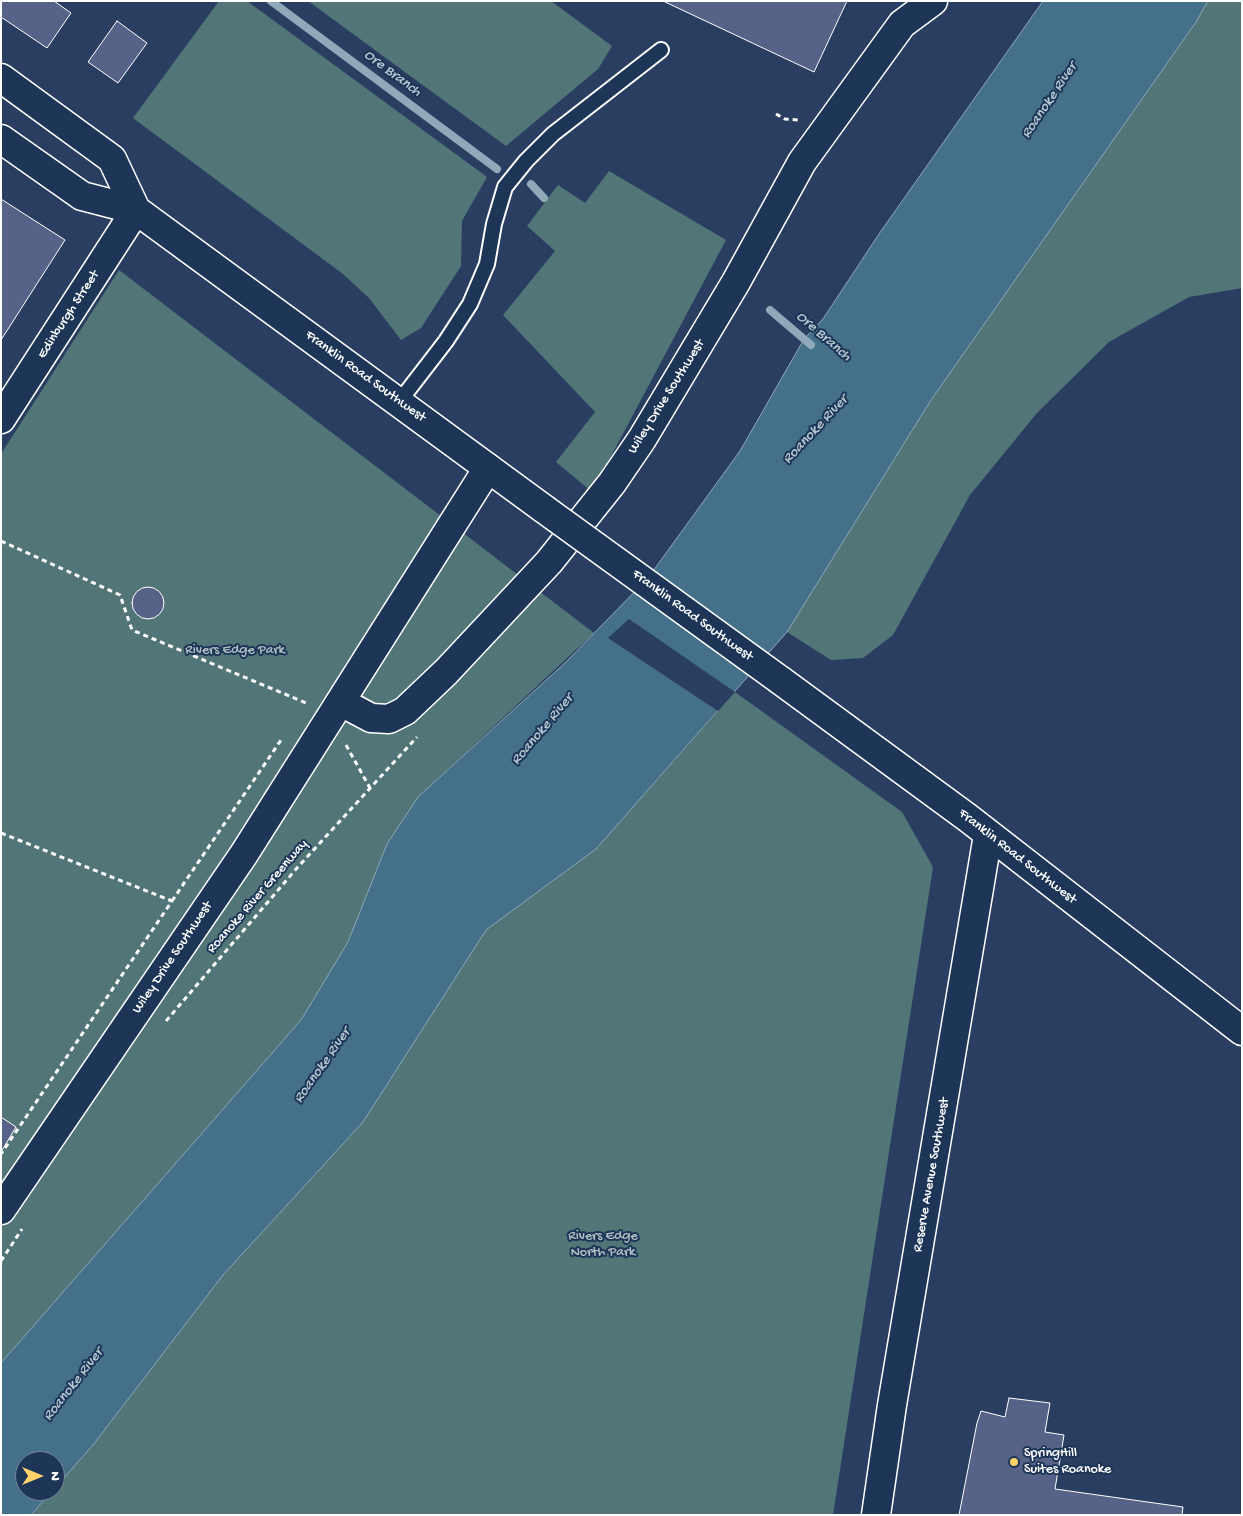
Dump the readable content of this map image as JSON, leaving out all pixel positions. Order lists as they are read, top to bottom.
{
  "streets": {
    "main road": [
      "Edinburgh Street",
      "Franklin Road Southwest",
      "Wiley Drive Southwest",
      "Reserve Avenue Southwest"
    ],
    "path": ["Roanoke River Greenway"]
  },
  "crossings": [
    ["Edinburgh Street", "Franklin Road Southwest"],
    ["Franklin Road Southwest", "Wiley Drive Southwest"],
    ["Franklin Road Southwest", "Reserve Avenue Southwest"]
  ],
  "water": ["Ore Branch", "Roanoke River"],
  "parks": ["Rivers Edge Park", "Rivers Edge North Park"],
  "places": ["SpringHill Suites Roanoke"],
  "north": "right"
}
